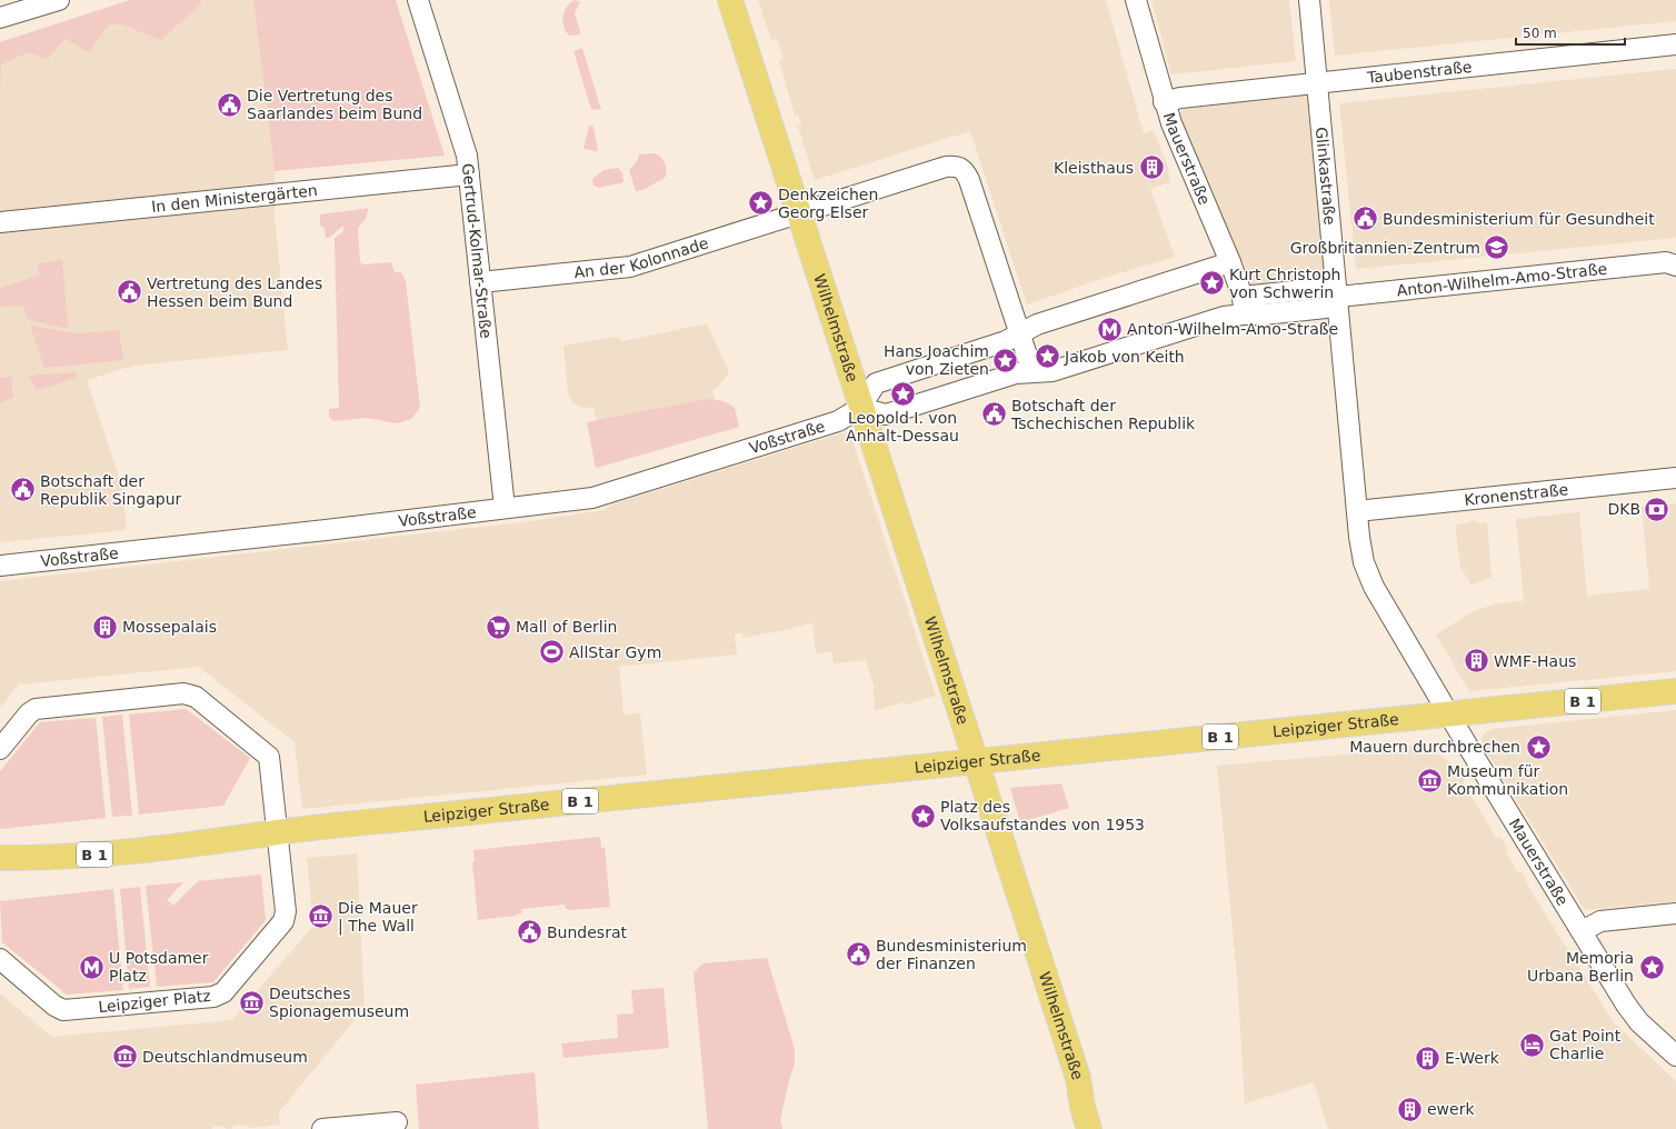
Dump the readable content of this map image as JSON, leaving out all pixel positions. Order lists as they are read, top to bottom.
{
  "streets": {
    "main road": ["Wilhelmstraße", "B 1", "Leipziger Straße"],
    "street": [
      "Taubenstraße",
      "Mauerstraße",
      "Glinkastraße",
      "In den Ministergärten",
      "Gertrud-Kolmar-Straße",
      "An der Kolonnade",
      "Anton-Wilhelm-Amo-Straße",
      "Voßstraße",
      "Kronenstraße",
      "Leipziger Platz"
    ]
  },
  "crossings": [
    ["Taubenstraße", "Mauerstraße"],
    ["Taubenstraße", "Glinkastraße"],
    ["Mauerstraße", "Glinkastraße"],
    ["Mauerstraße", "Anton-Wilhelm-Amo-Straße"],
    ["Mauerstraße", "Kronenstraße"],
    ["Mauerstraße", "Leipziger Straße"],
    ["Glinkastraße", "Anton-Wilhelm-Amo-Straße"],
    ["Glinkastraße", "Kronenstraße"],
    ["In den Ministergärten", "Gertrud-Kolmar-Straße"],
    ["Gertrud-Kolmar-Straße", "An der Kolonnade"],
    ["Gertrud-Kolmar-Straße", "Voßstraße"],
    ["An der Kolonnade", "Wilhelmstraße"],
    ["Anton-Wilhelm-Amo-Straße", "Wilhelmstraße"],
    ["Anton-Wilhelm-Amo-Straße", "Voßstraße"],
    ["Wilhelmstraße", "Voßstraße"],
    ["Wilhelmstraße", "Leipziger Straße"],
    ["B 1", "Leipziger Straße"],
    ["B 1", "Leipziger Platz"],
    ["Leipziger Straße", "Leipziger Platz"]
  ],
  "places": {
    "public building": [
      "Die Vertretung des Saarlandes beim Bund",
      "Bundesministerium für Gesundheit",
      "Vertretung des Landes Hessen beim Bund",
      "Botschaft der Tschechischen Republik",
      "Botschaft der Republik Singapur",
      "Bundesrat",
      "Bundesministerium der Finanzen"
    ],
    "building": [
      "Kleisthaus",
      "Mossepalais",
      "WMF-Haus",
      "E-Werk",
      "ewerk"
    ],
    "place": [
      "Denkzeichen Georg Elser",
      "Kurt Christoph von Schwerin",
      "Jakob von Keith",
      "Hans Joachim von Zieten",
      "Leopold I. von Anhalt-Dessau",
      "Mauern durchbrechen",
      "Platz des Volksaufstandes von 1953",
      "Memoria Urbana Berlin"
    ],
    "school or university": ["Großbritannien-Zentrum"],
    "metro station": ["Anton-Wilhelm-Amo-Straße", "U Potsdamer Platz"],
    "bank": ["DKB"],
    "supermarket": ["Mall of Berlin"],
    "sports": ["AllStar Gym"],
    "museum": [
      "Museum für Kommunikation",
      "Die Mauer | The Wall",
      "Deutsches Spionagemuseum",
      "Deutschlandmuseum"
    ],
    "hotel": ["Gat Point Charlie"]
  },
  "scale_bar": "50 m"
}
